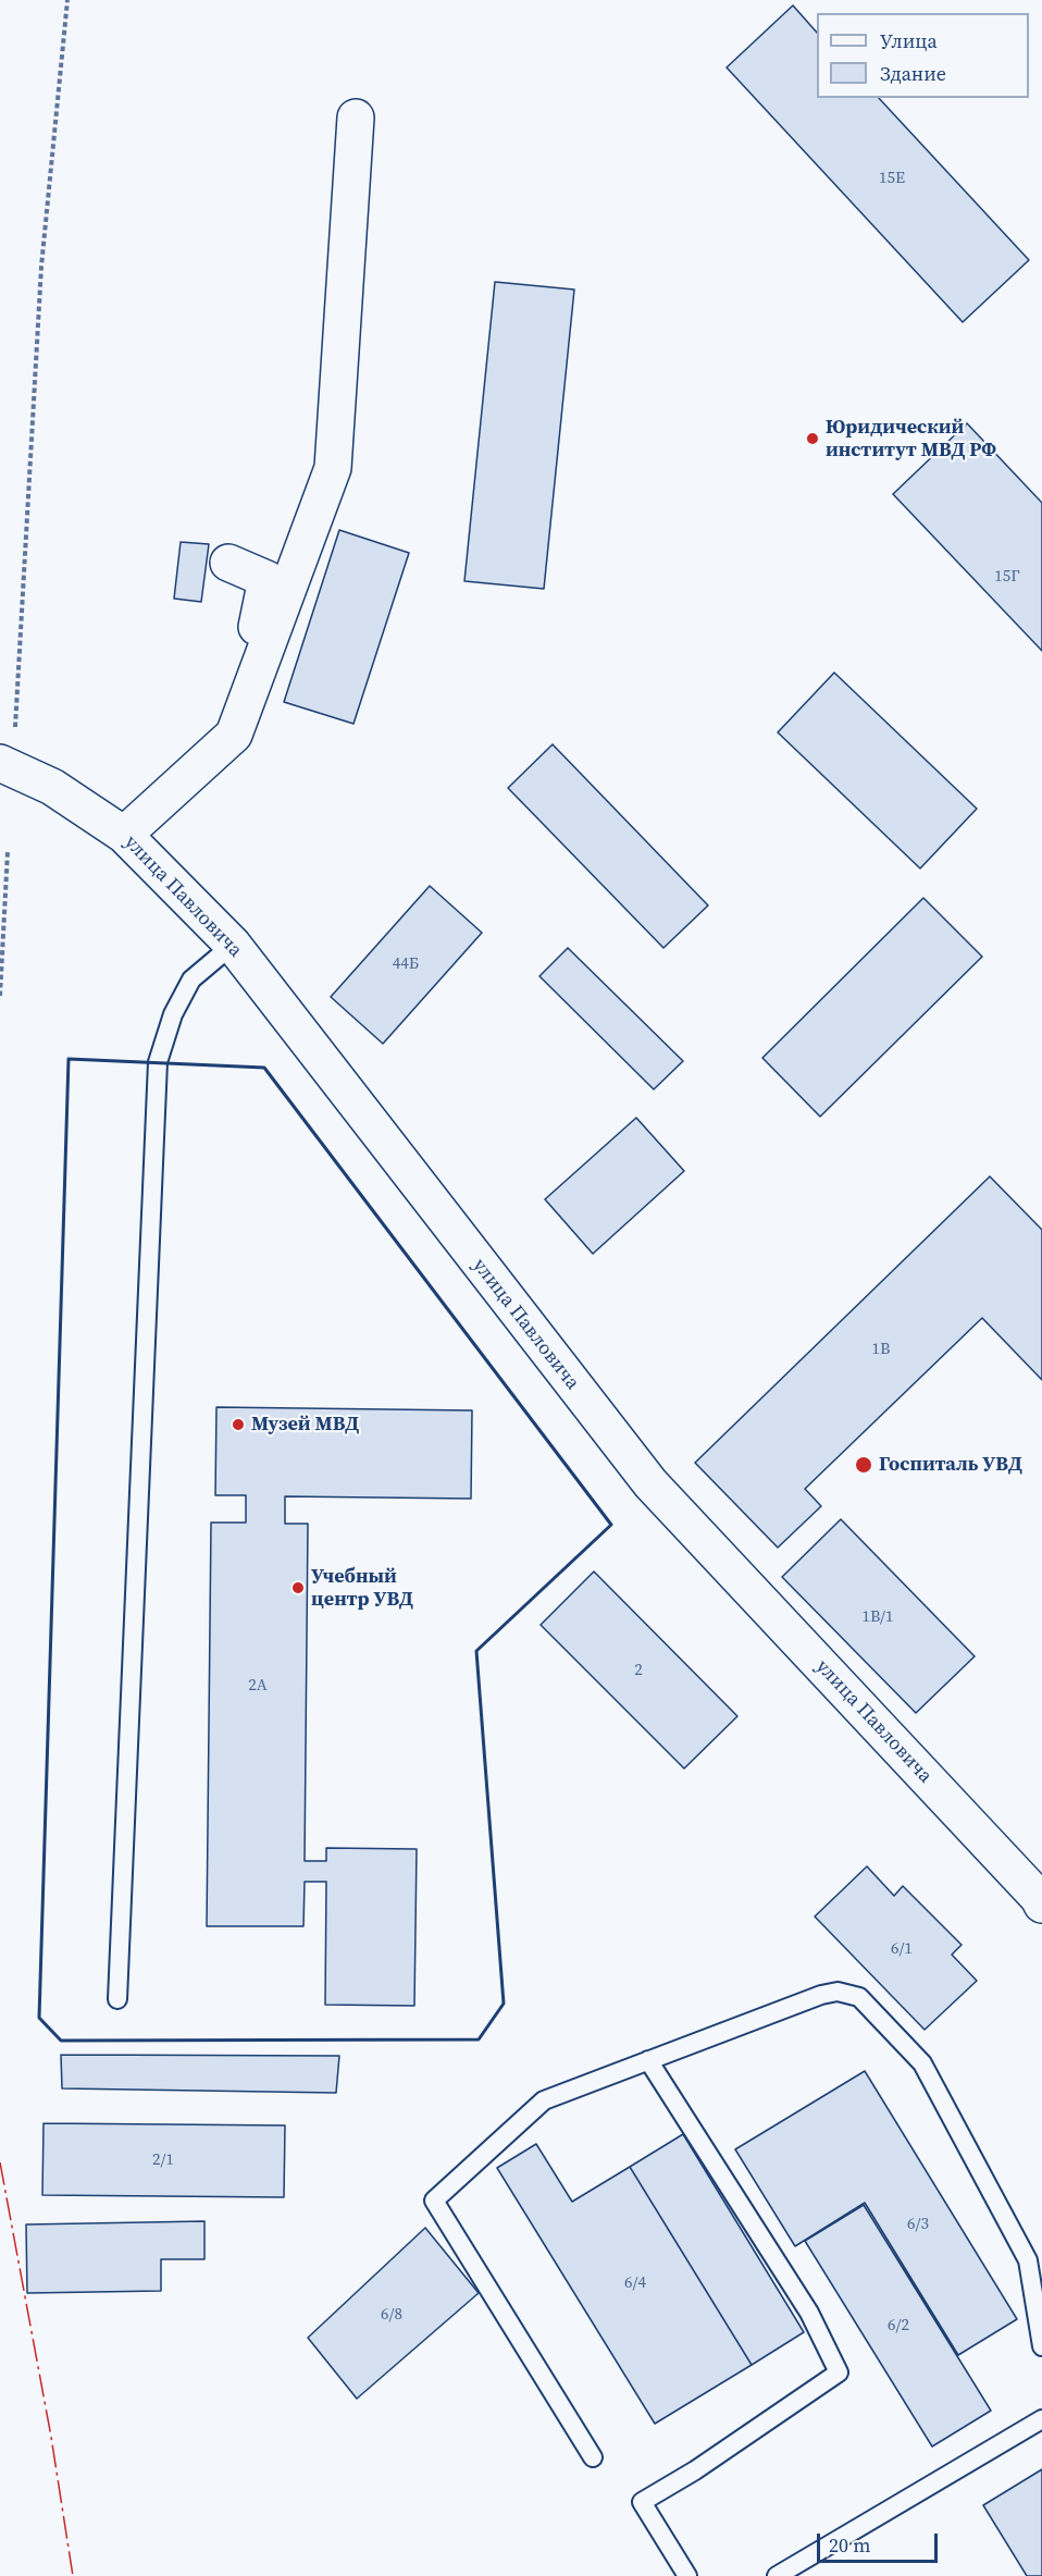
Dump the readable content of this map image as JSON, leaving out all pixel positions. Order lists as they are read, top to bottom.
{
  "streets": {
    "street": ["улица Павловича"]
  },
  "places": [
    "Юридический институт МВД РФ",
    "Музей МВД",
    "Госпиталь УВД",
    "Учебный центр УВД"
  ],
  "house_numbers": [
    "15Е",
    "15Г",
    "44Б",
    "1В",
    "1В/1",
    "2",
    "2А",
    "6/1",
    "2/1",
    "6/3",
    "6/4",
    "6/8",
    "6/2"
  ],
  "legend": ["Улица", "Здание"],
  "scale_bar": "20 m"
}
